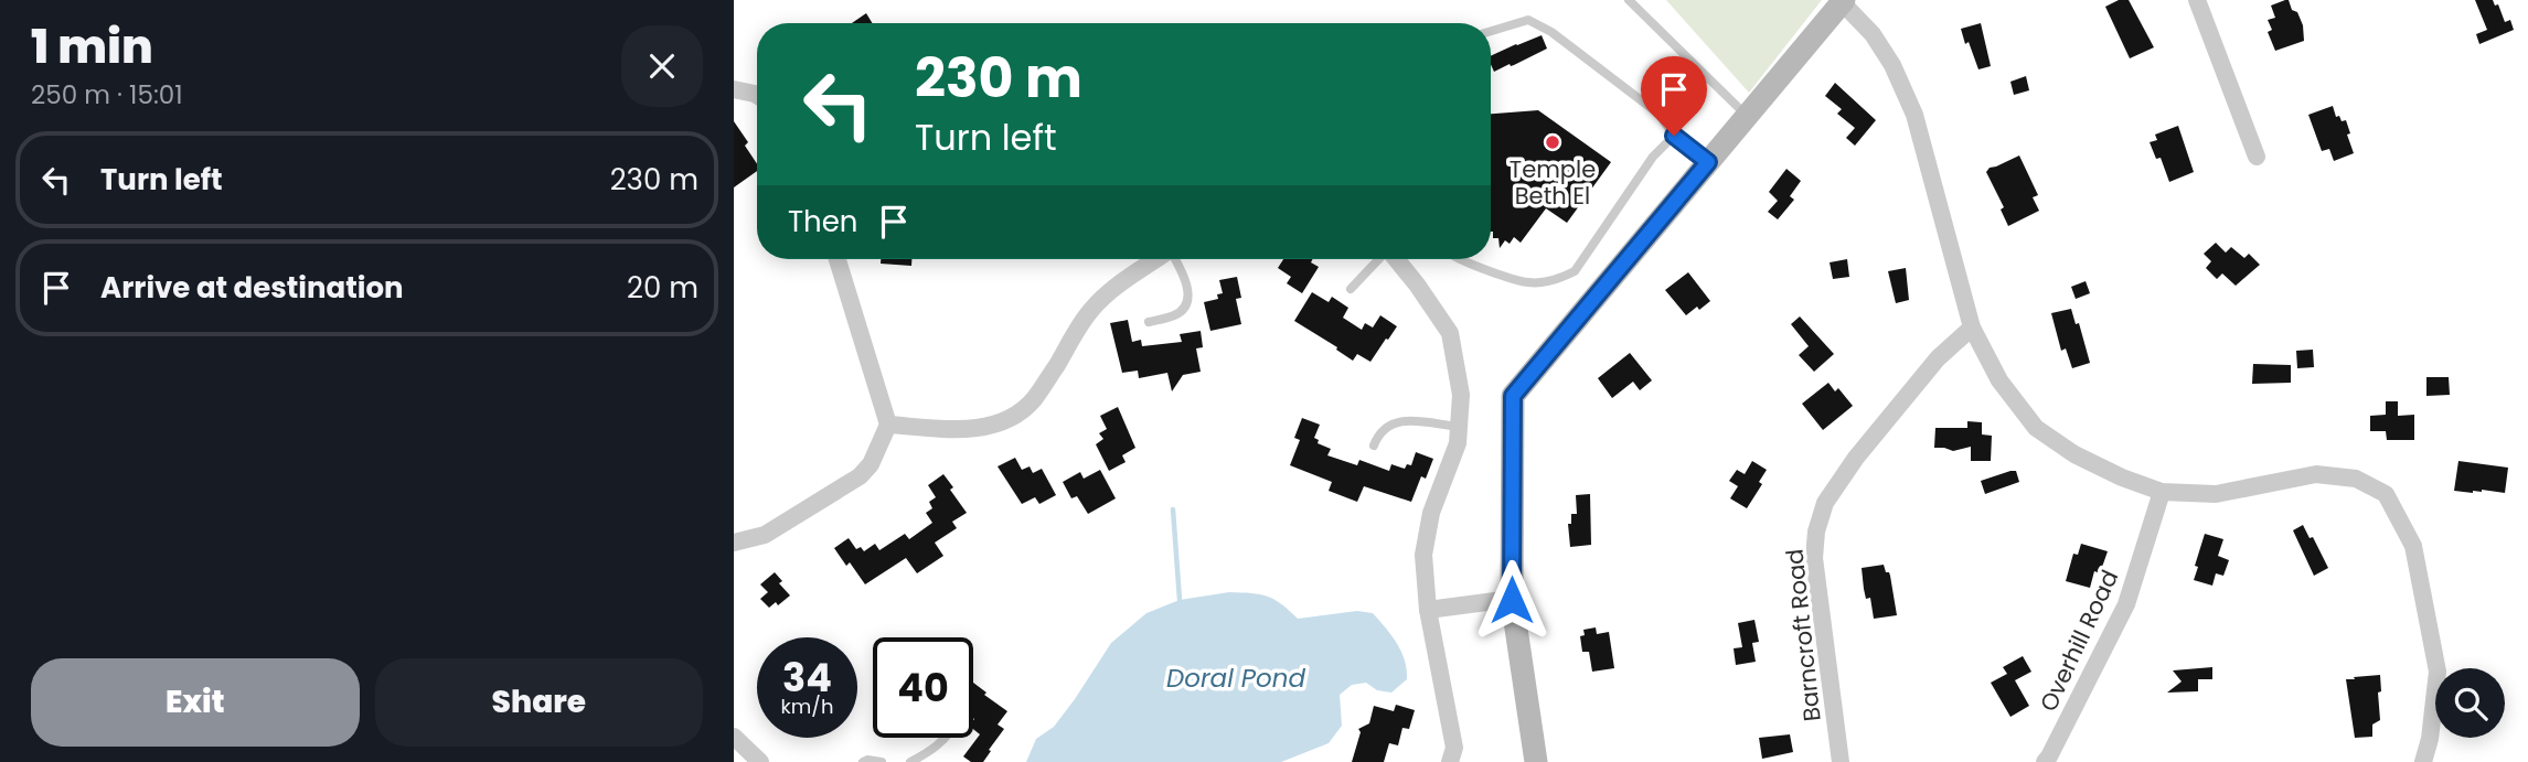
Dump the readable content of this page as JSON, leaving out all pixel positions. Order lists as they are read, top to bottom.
{
  "streets": {
    "street": ["Barncroft Road", "Overhill Road"]
  },
  "water": ["Doral Pond"],
  "places": ["Temple Beth El"],
  "page": {
    "heading": ["1 min", "250 m · 15:01"],
    "turn": ["230 m", "Turn left"],
    "list": [
      {
        "name": "Turn left",
        "value": "230 m"
      },
      {
        "name": "Arrive at destination",
        "value": "20 m"
      }
    ],
    "then": "Then",
    "speed": "34 km/h",
    "limit": "40",
    "buttons": ["Exit", "Share"]
  }
}
